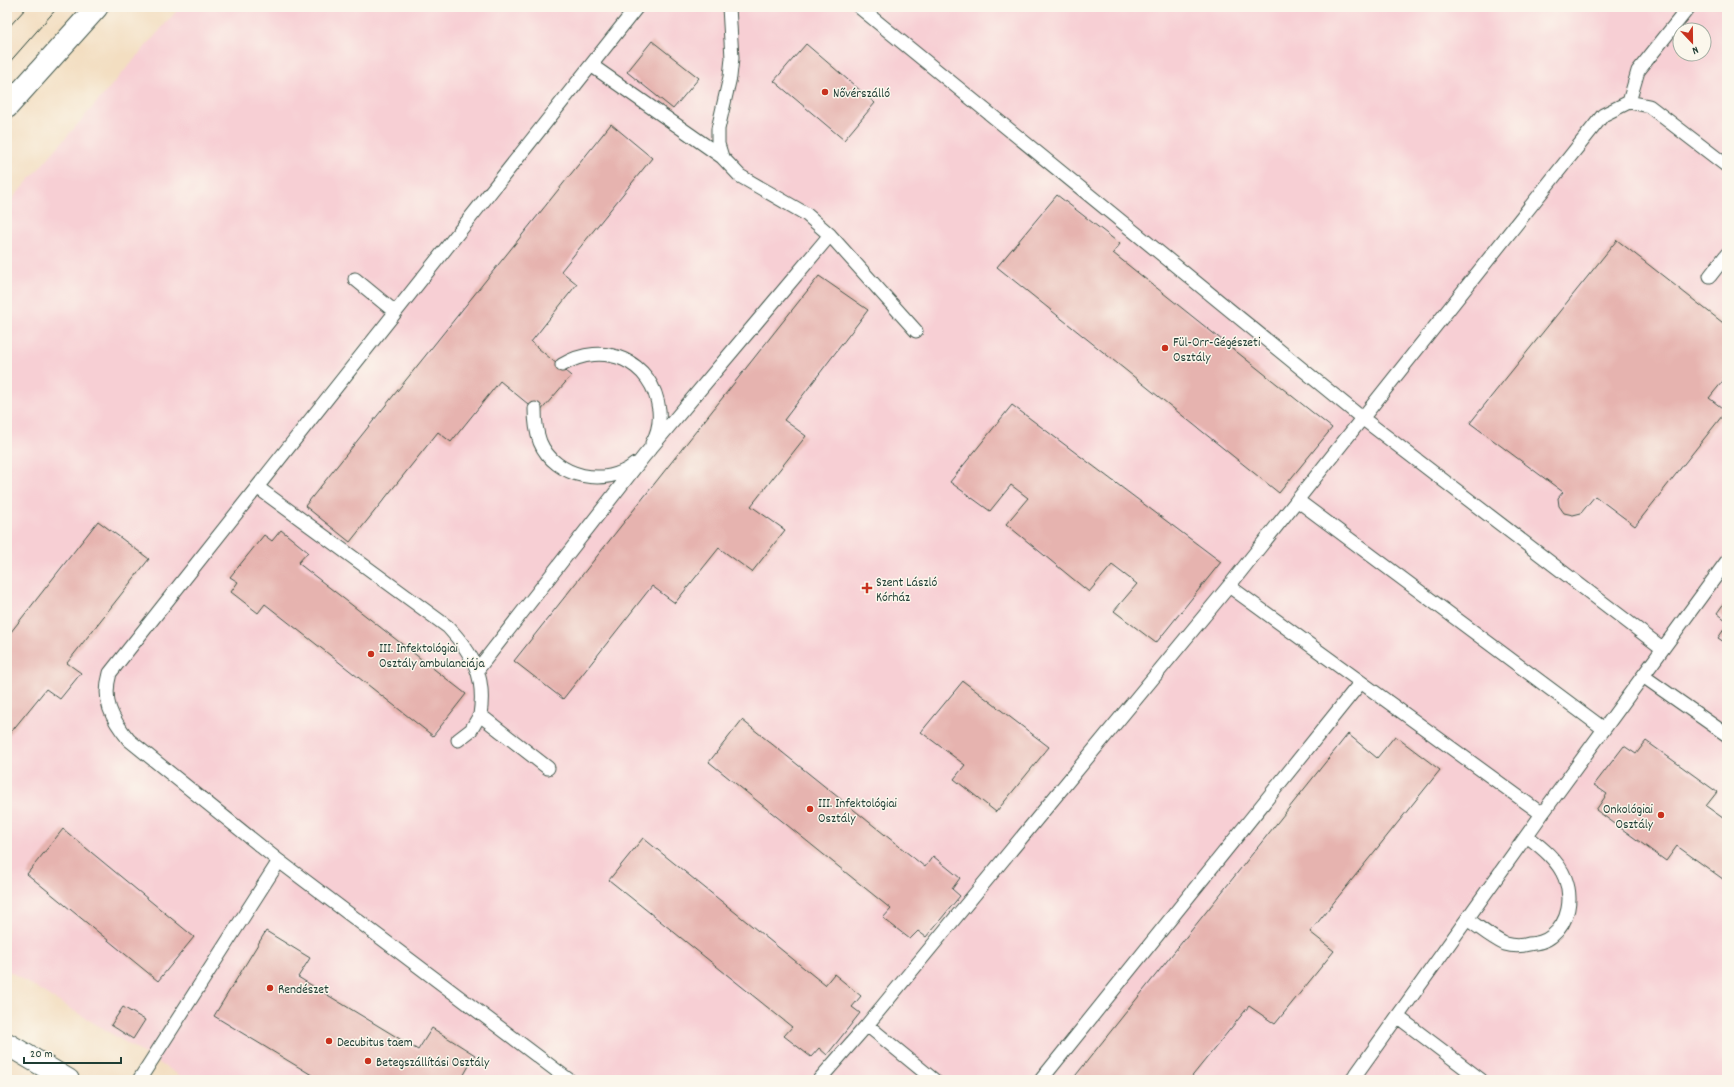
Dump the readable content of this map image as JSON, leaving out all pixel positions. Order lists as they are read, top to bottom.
{
  "places": {
    "other": [
      "Nővérszálló",
      "Fül-Orr-Gégészeti Osztály",
      "III. Infektológiai Osztály ambulanciája",
      "III. Infektológiai Osztály",
      "Onkológiai Osztály",
      "Rendészet",
      "Decubitus taem",
      "Betegszállítási Osztály"
    ],
    "health": ["Szent László Kórház"]
  },
  "scale_bar": "20 m",
  "north": "bottom"
}
